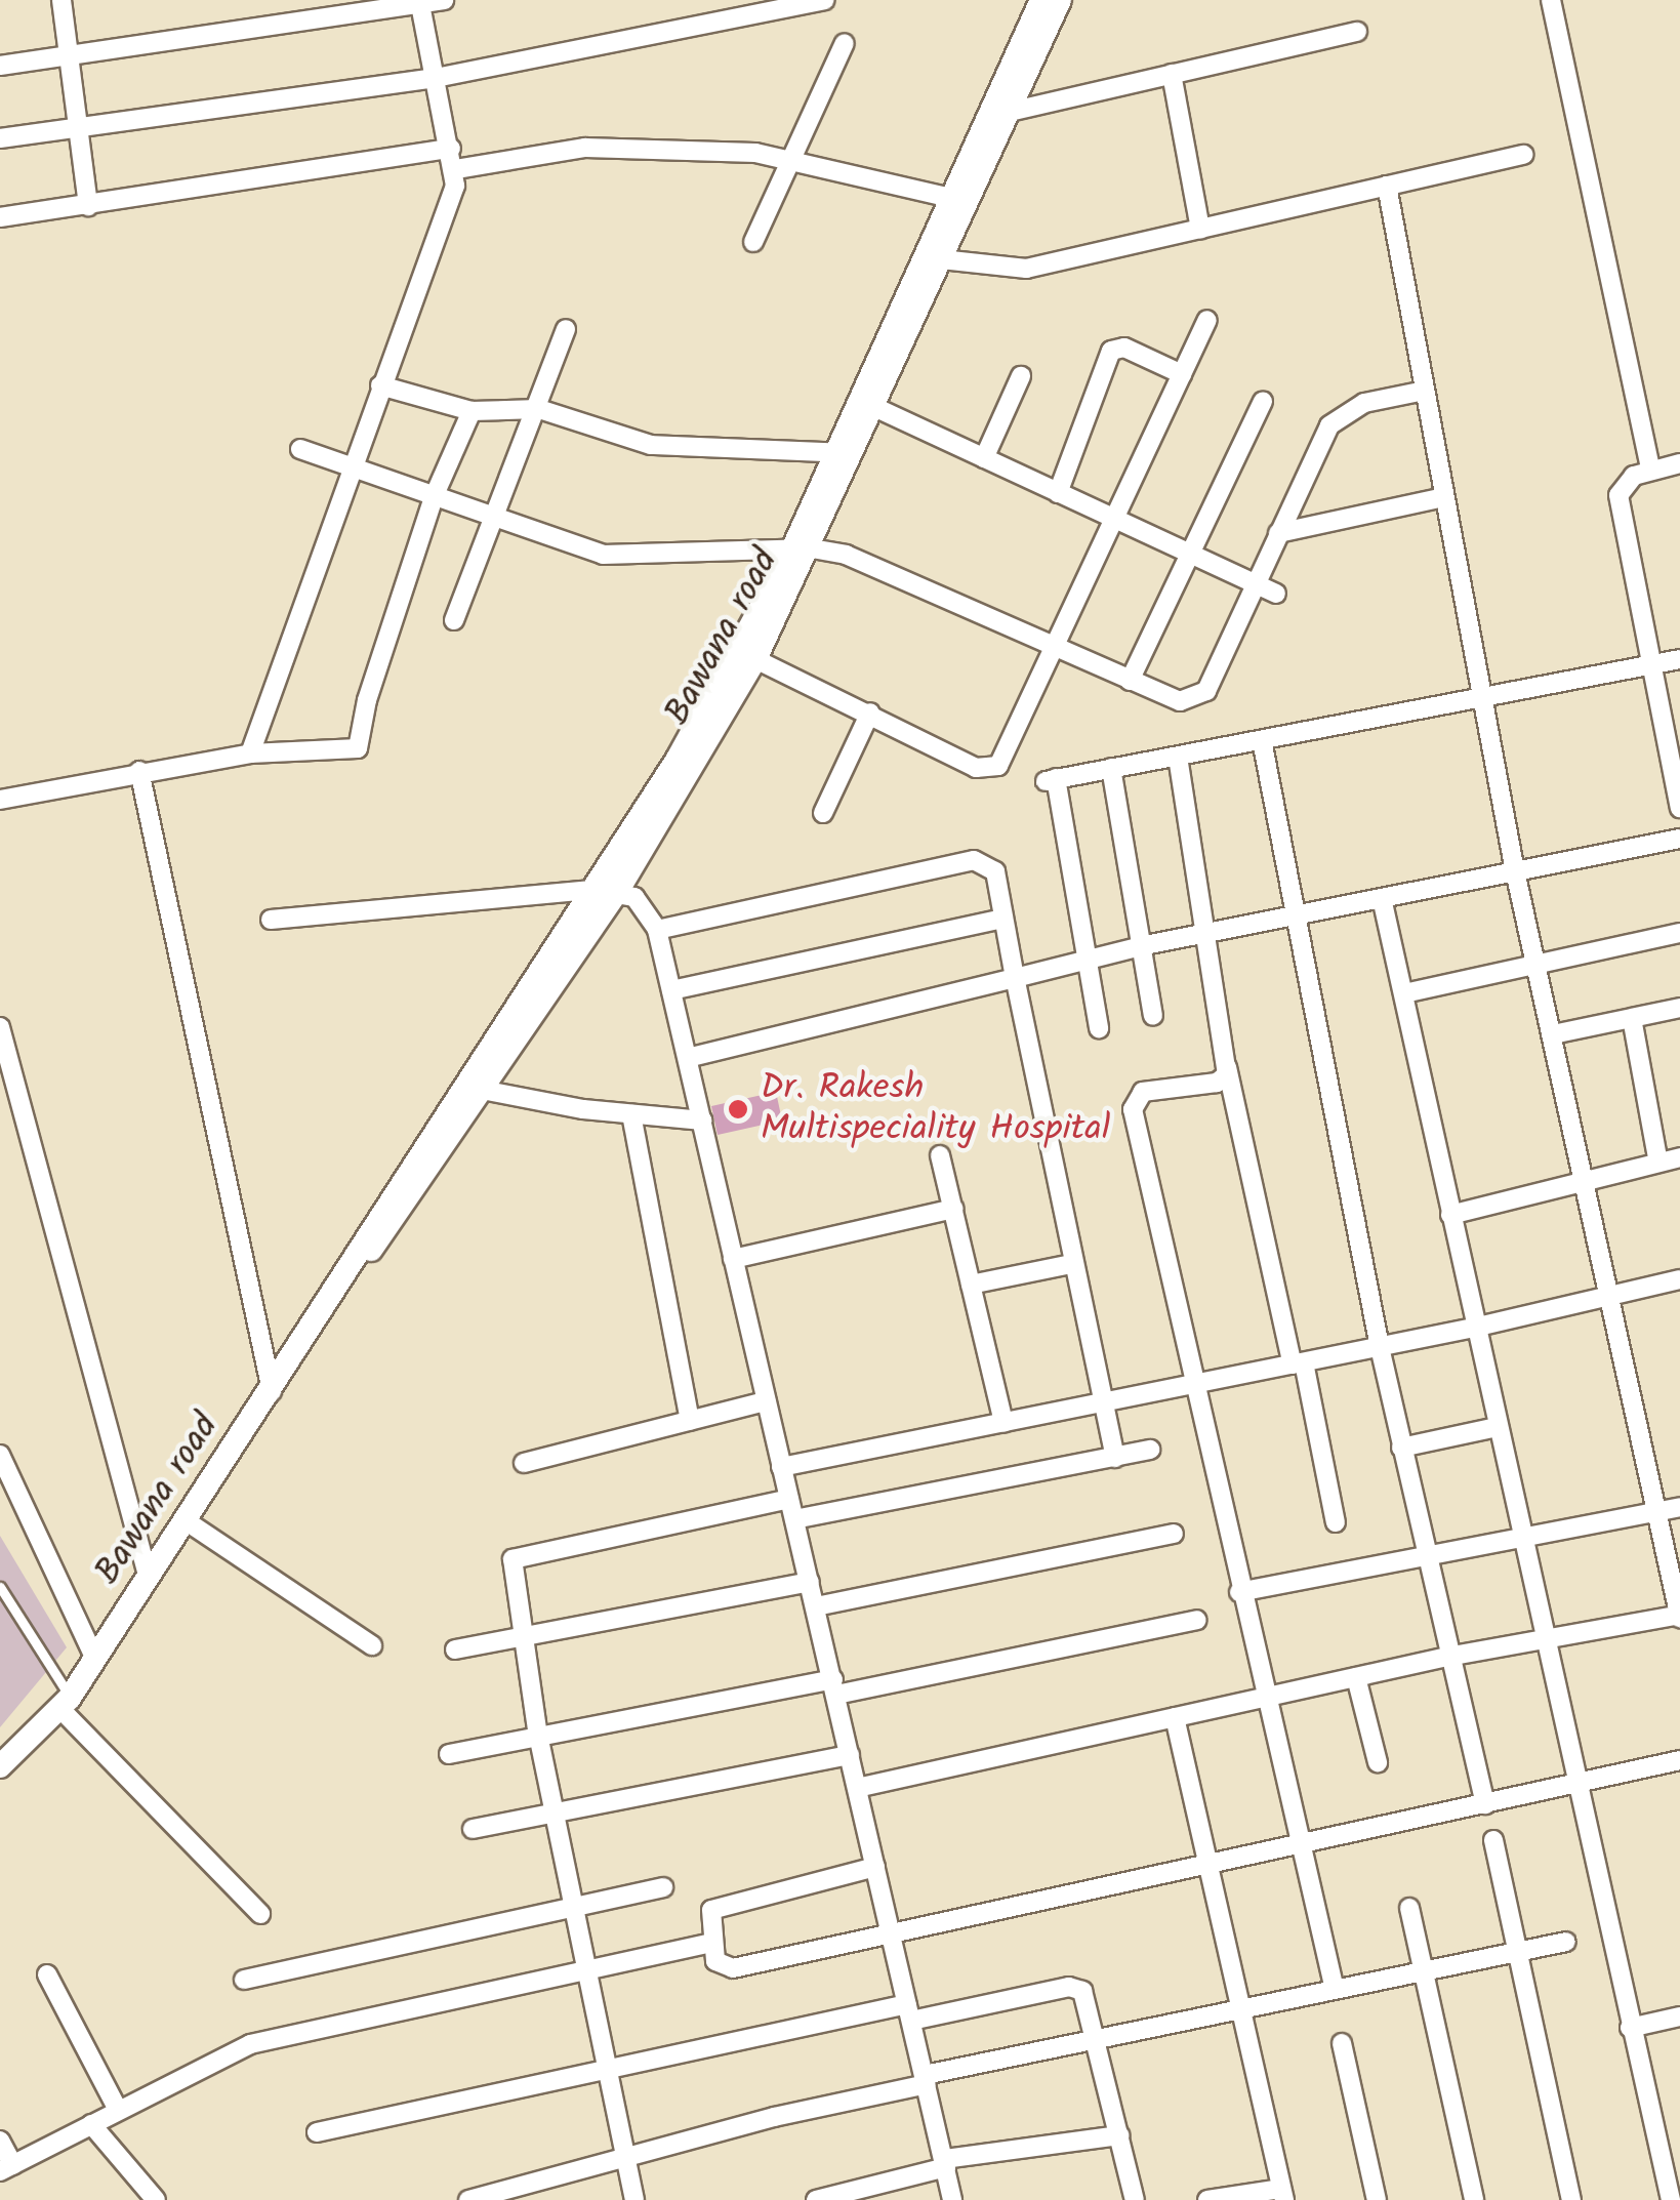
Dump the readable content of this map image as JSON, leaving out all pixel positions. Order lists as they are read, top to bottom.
{
  "streets": {
    "street": ["Bawana road"]
  },
  "places": ["Dr. Rakesh Multispeciality Hospital"]
}
